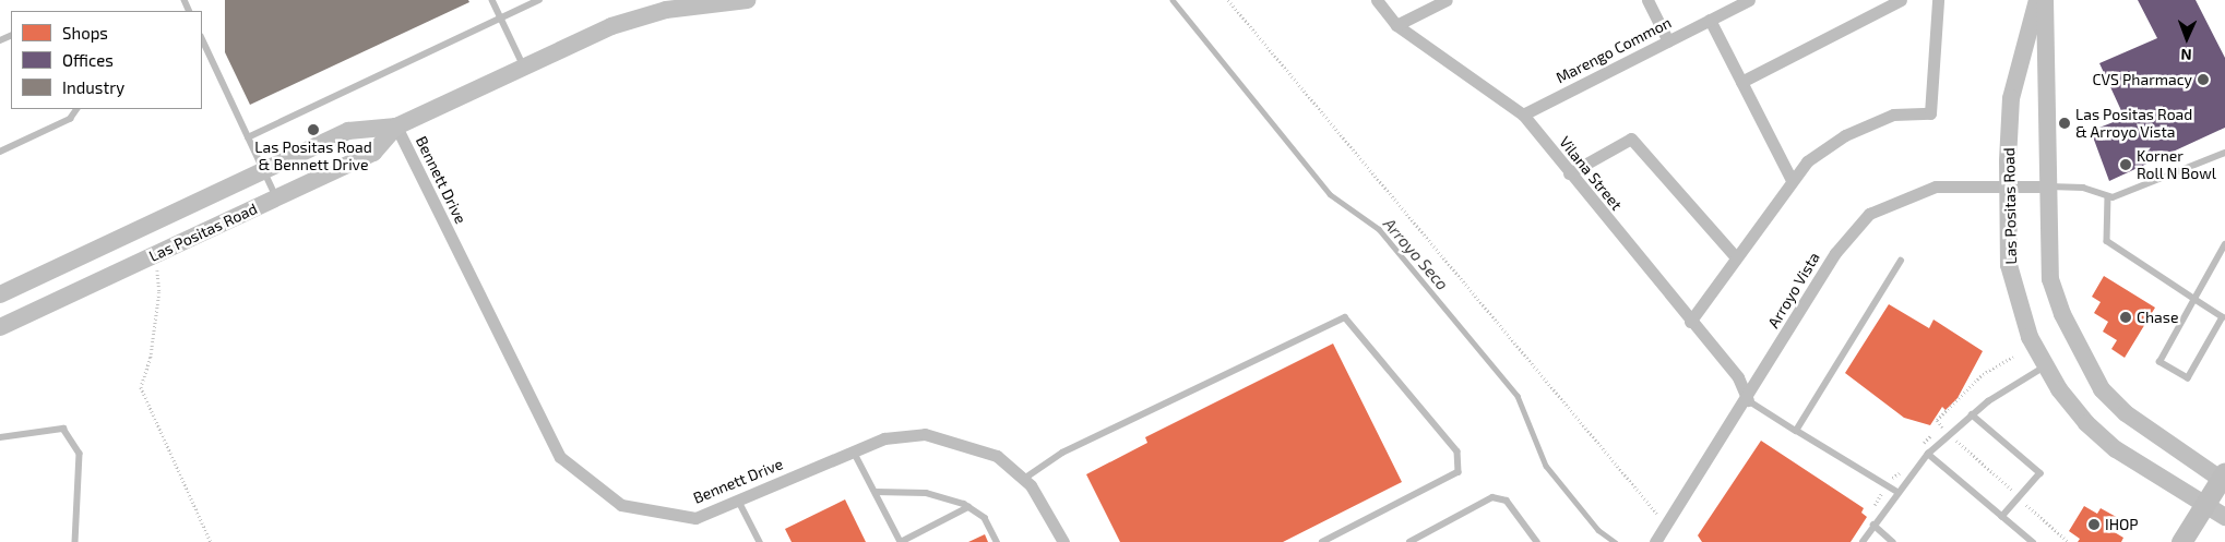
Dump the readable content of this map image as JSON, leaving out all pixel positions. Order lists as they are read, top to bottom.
{
  "streets": {
    "main road": ["Las Positas Road"],
    "street": [
      "Marengo Common",
      "Vilana Street",
      "Bennett Drive",
      "Arroyo Vista"
    ]
  },
  "crossings": [
    ["Marengo Common", "Vilana Street"],
    ["Vilana Street", "Arroyo Vista"],
    ["Bennett Drive", "Las Positas Road"],
    ["Las Positas Road", "Arroyo Vista"]
  ],
  "water": ["Arroyo Seco"],
  "places": [
    "CVS Pharmacy",
    "Las Positas Road & Arroyo Vista",
    "Las Positas Road & Bennett Drive",
    "Korner Roll N Bowl",
    "Chase",
    "IHOP"
  ],
  "legend": ["Shops", "Offices", "Industry"],
  "north": "bottom"
}
